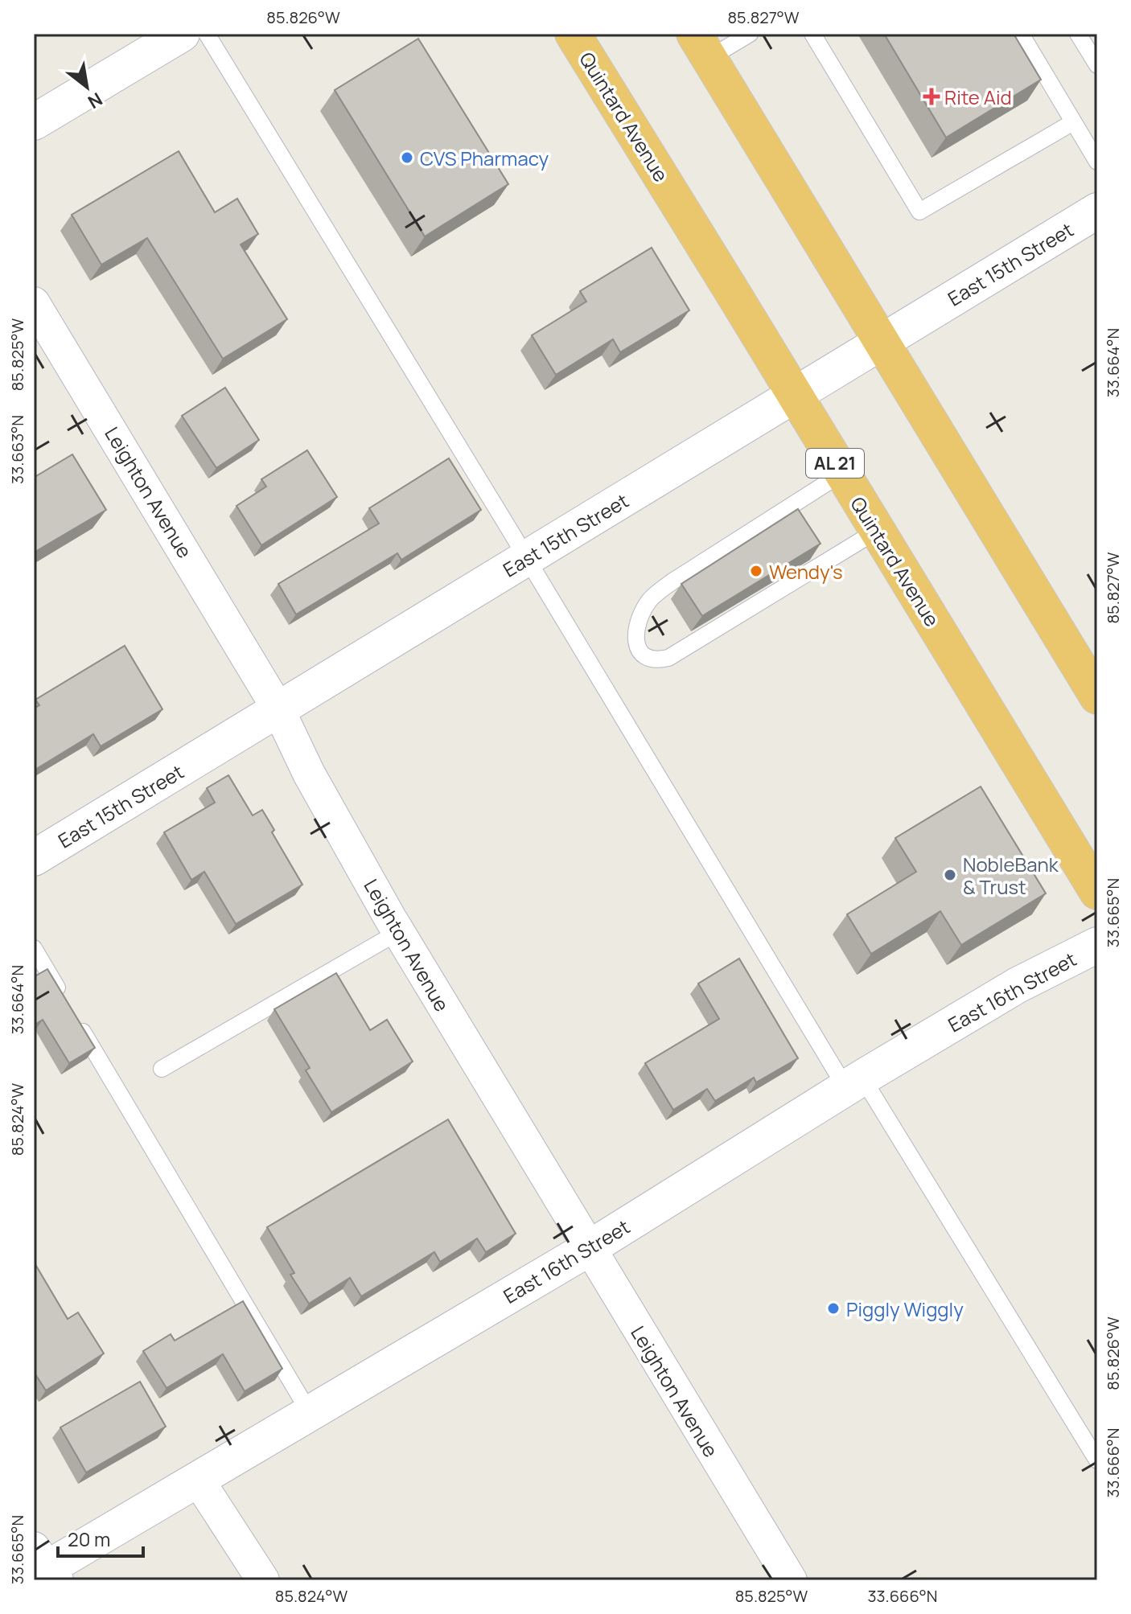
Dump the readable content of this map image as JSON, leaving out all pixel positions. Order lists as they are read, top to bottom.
{
  "streets": {
    "highway": ["Quintard Avenue", "AL 21"],
    "street": ["East 15th Street", "Leighton Avenue", "East 16th Street"]
  },
  "crossings": [
    ["Quintard Avenue", "East 15th Street"],
    ["East 15th Street", "Leighton Avenue"],
    ["Leighton Avenue", "East 16th Street"]
  ],
  "places": {
    "health": ["Rite Aid"],
    "other": [
      "CVS Pharmacy",
      "Wendy's",
      "NobleBank & Trust",
      "Piggly Wiggly"
    ]
  },
  "scale_bar": "20 m",
  "north": "bottom right",
  "coordinates": [
    "85.826°W",
    "85.827°W",
    "85.825°W",
    "33.664°N",
    "33.663°N",
    "33.665°N",
    "85.824°W",
    "33.666°N"
  ]
}
